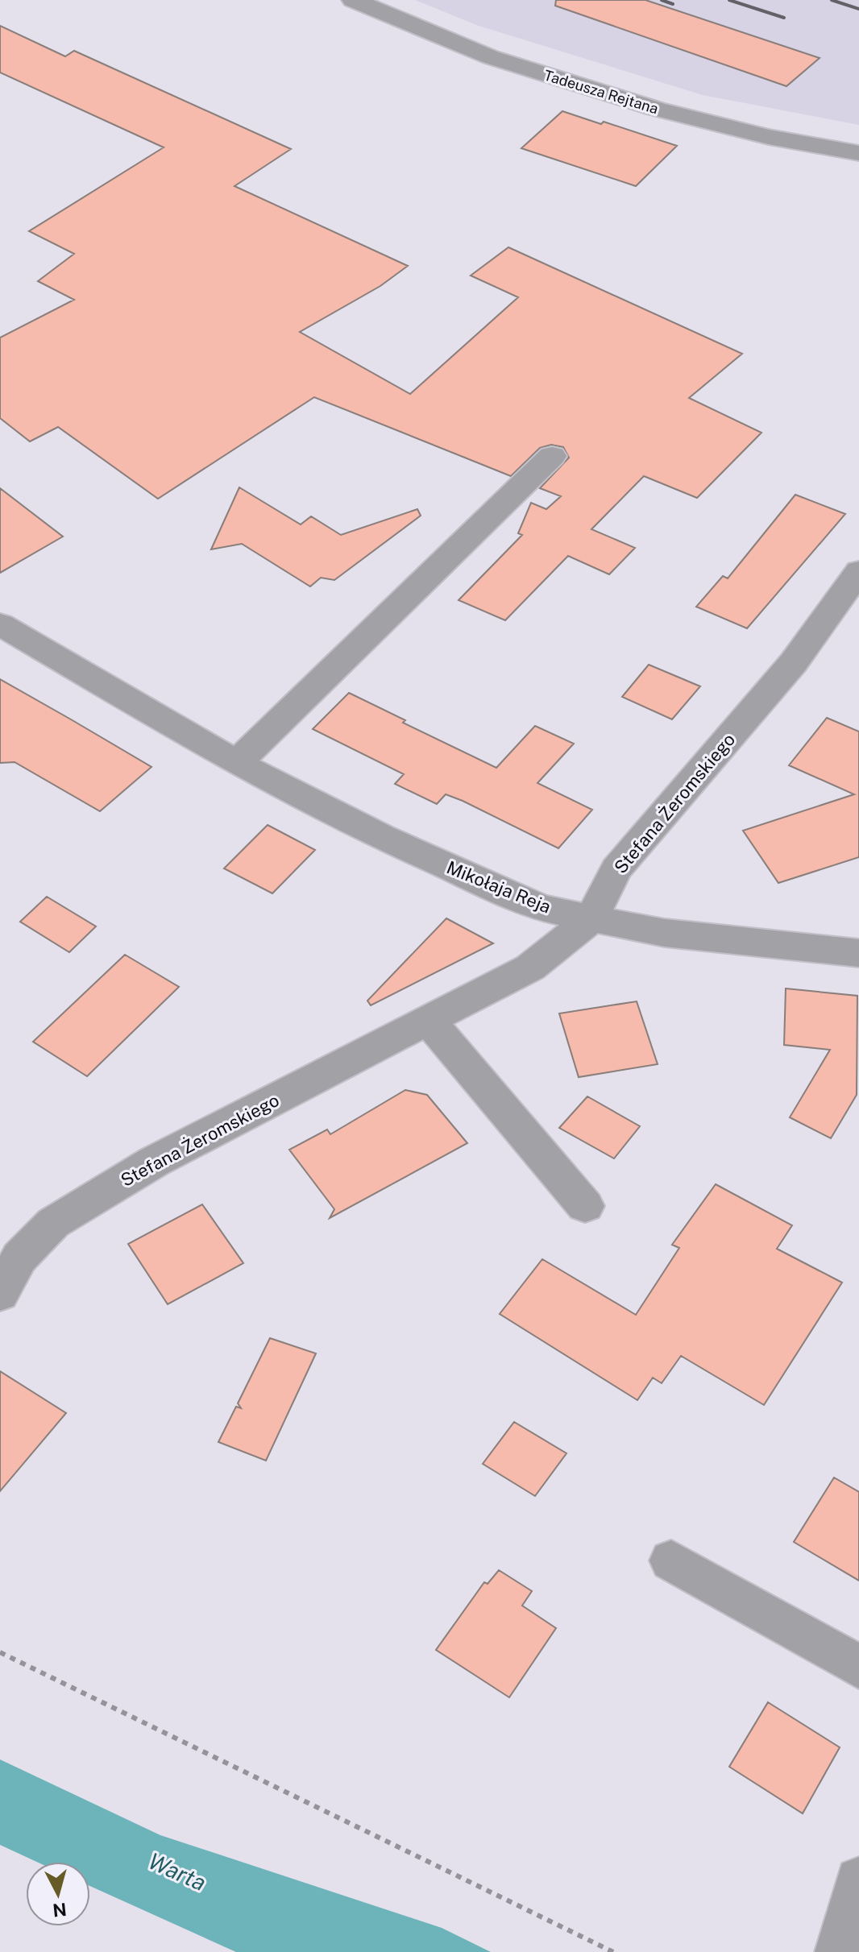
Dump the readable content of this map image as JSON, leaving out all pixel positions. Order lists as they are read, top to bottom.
{
  "streets": {
    "street": ["Tadeusza Rejtana", "Stefana Żeromskiego", "Mikołaja Reja"]
  },
  "crossings": [
    ["Stefana Żeromskiego", "Mikołaja Reja"]
  ],
  "water": ["Warta"],
  "north": "bottom"
}
